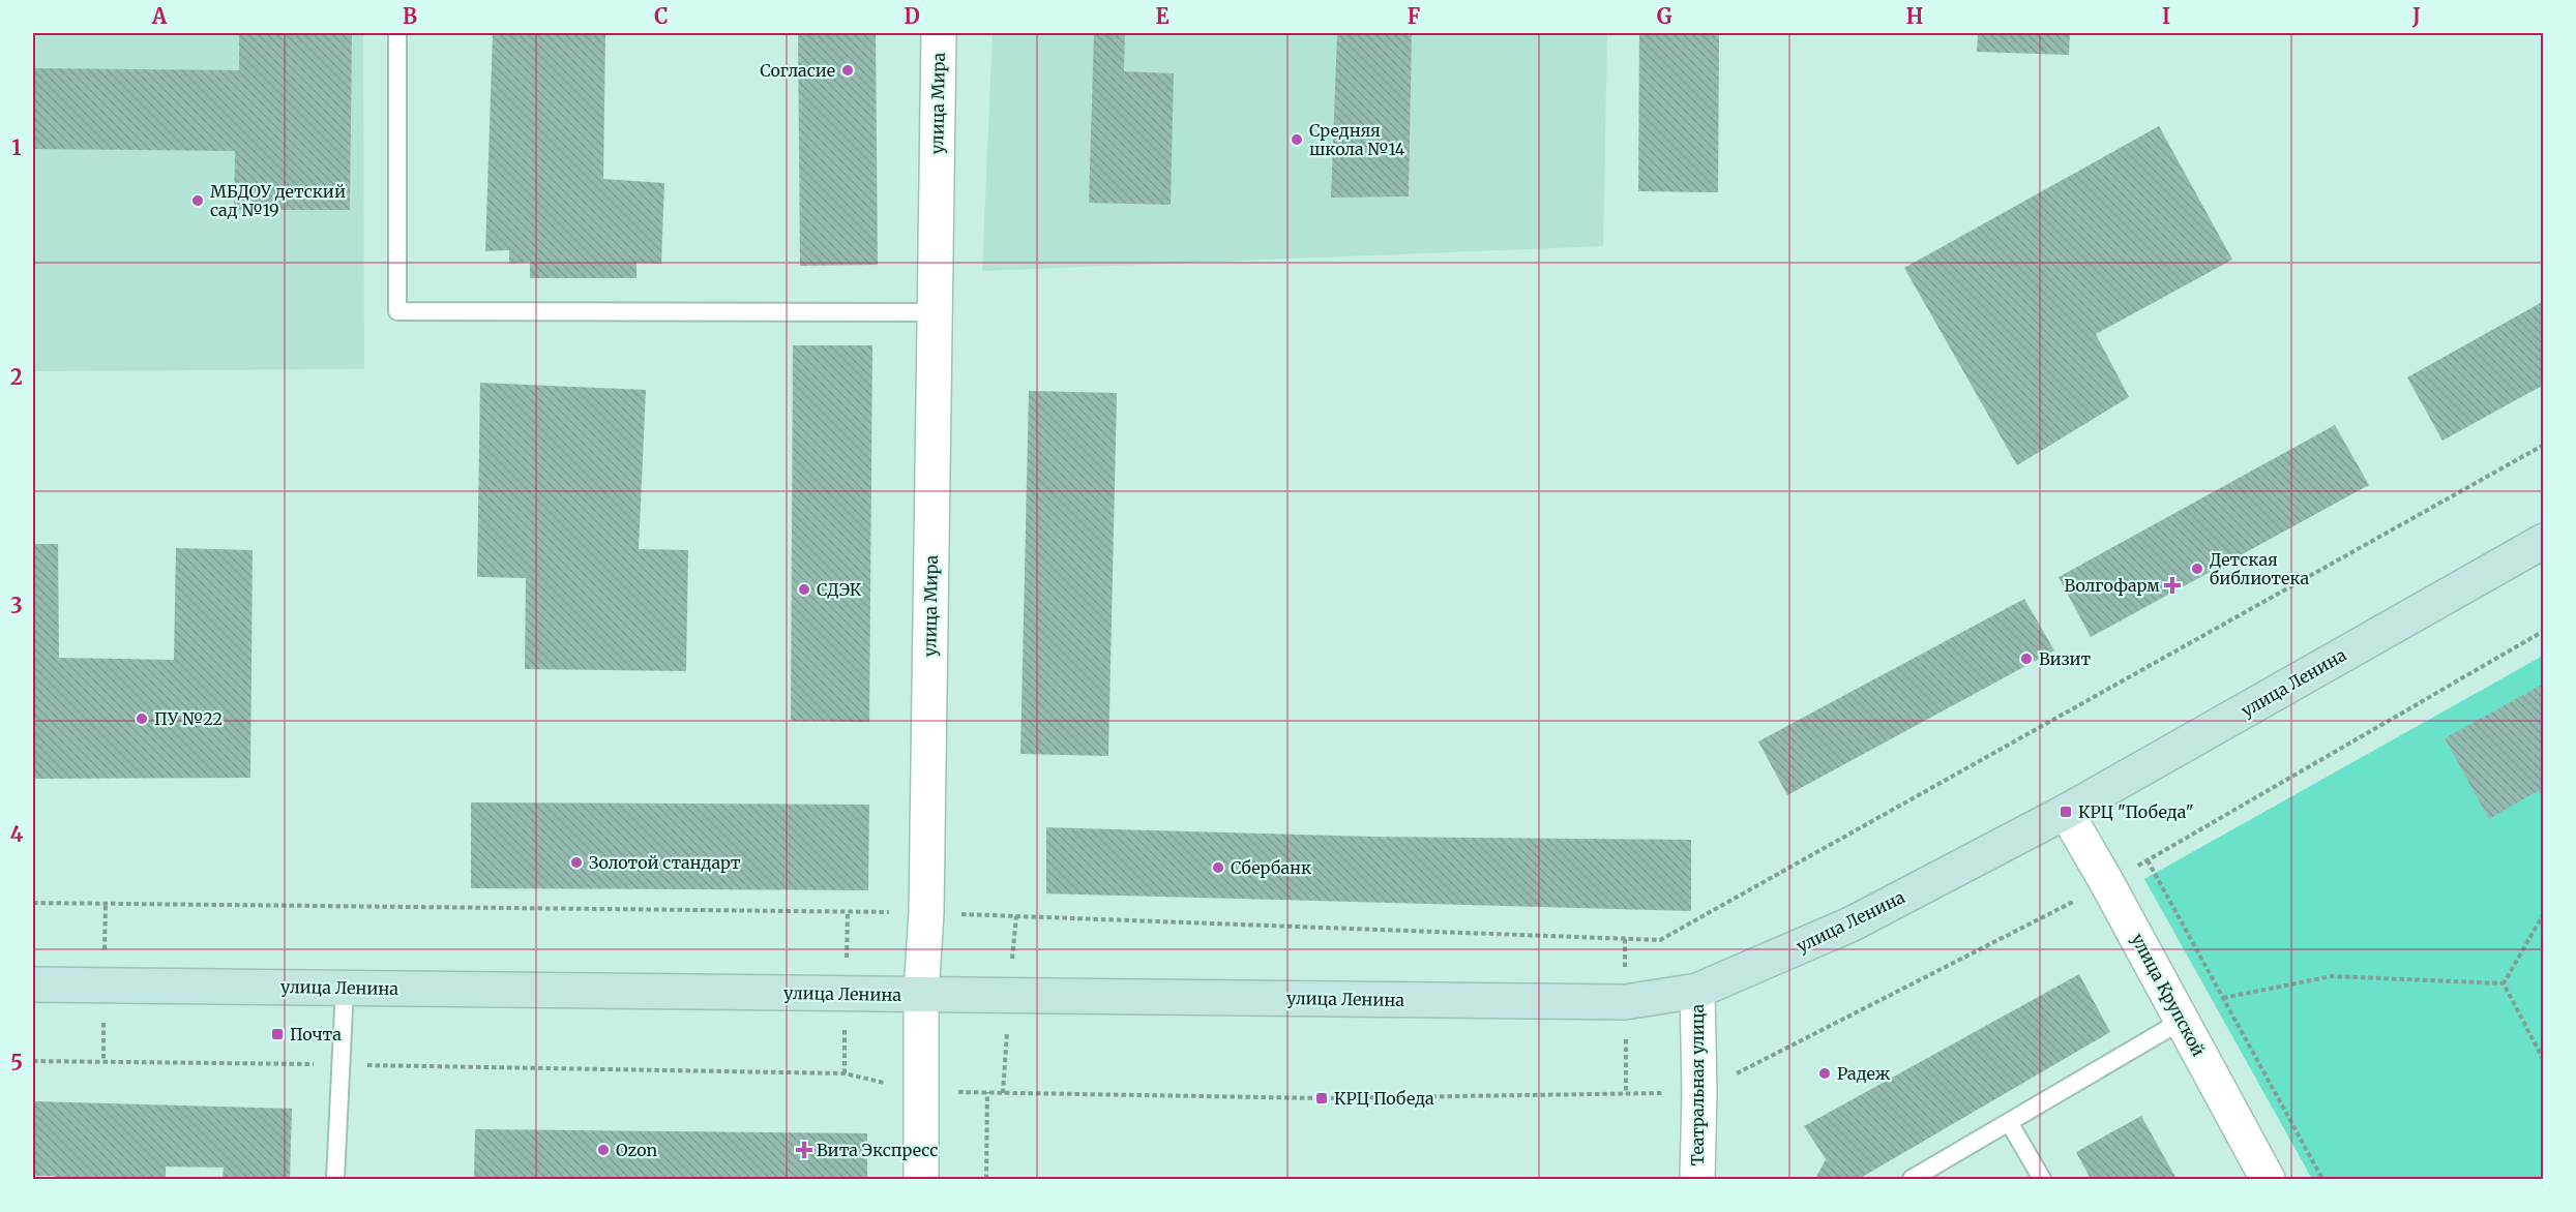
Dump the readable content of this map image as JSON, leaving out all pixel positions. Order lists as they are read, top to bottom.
{
  "streets": {
    "main road": ["улица Ленина"],
    "street": ["улица Мира", "улица Крупской", "Театральная улица"]
  },
  "crossings": [
    ["улица Мира", "улица Ленина"],
    ["улица Ленина", "улица Крупской"],
    ["улица Ленина", "Театральная улица"]
  ],
  "places": {
    "other": [
      "Согласие",
      "Средняя школа №14",
      "МБДОУ детский сад №19",
      "Детская библиотека",
      "СДЭК",
      "Визит",
      "ПУ №22",
      "Золотой стандарт",
      "Сбербанк",
      "Радеж",
      "Ozon"
    ],
    "health": ["Волгофарм", "Вита Экспресс"],
    "transit": ["КРЦ \"Победа\"", "Почта", "КРЦ Победа"]
  },
  "grid": {
    "columns": [
      "A",
      "B",
      "C",
      "D",
      "E",
      "F",
      "G",
      "H",
      "I",
      "J"
    ],
    "rows": [
      "1",
      "2",
      "3",
      "4",
      "5"
    ]
  }
}
